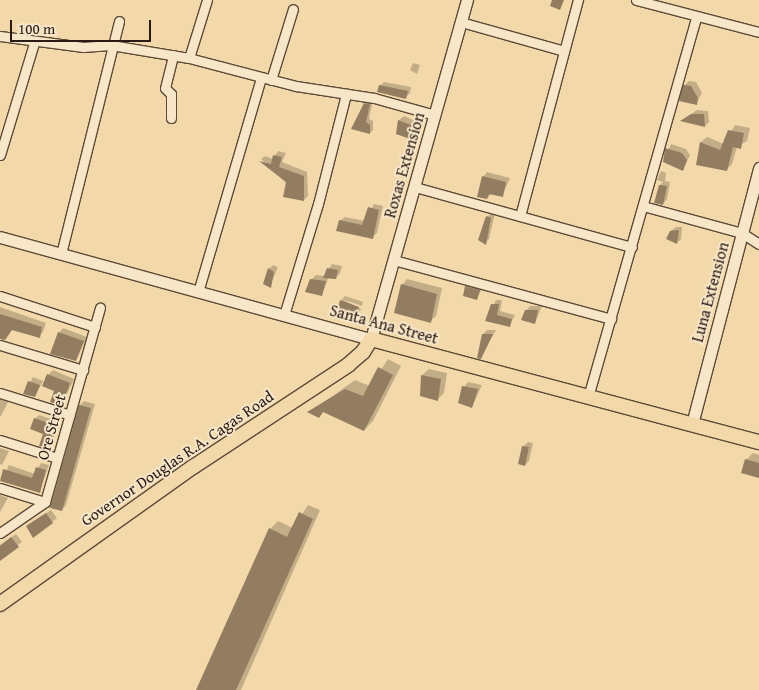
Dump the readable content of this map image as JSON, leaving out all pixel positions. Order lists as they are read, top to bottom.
{
  "streets": {
    "main road": [
      "Roxas Extension",
      "Luna Extension",
      "Santa Ana Street",
      "Governor Douglas R.A. Cagas Road"
    ],
    "street": ["Ore Street"]
  },
  "crossings": [
    ["Roxas Extension", "Santa Ana Street"],
    ["Roxas Extension", "Governor Douglas R.A. Cagas Road"],
    ["Luna Extension", "Santa Ana Street"],
    ["Santa Ana Street", "Governor Douglas R.A. Cagas Road"]
  ],
  "scale_bar": "100 m"
}
